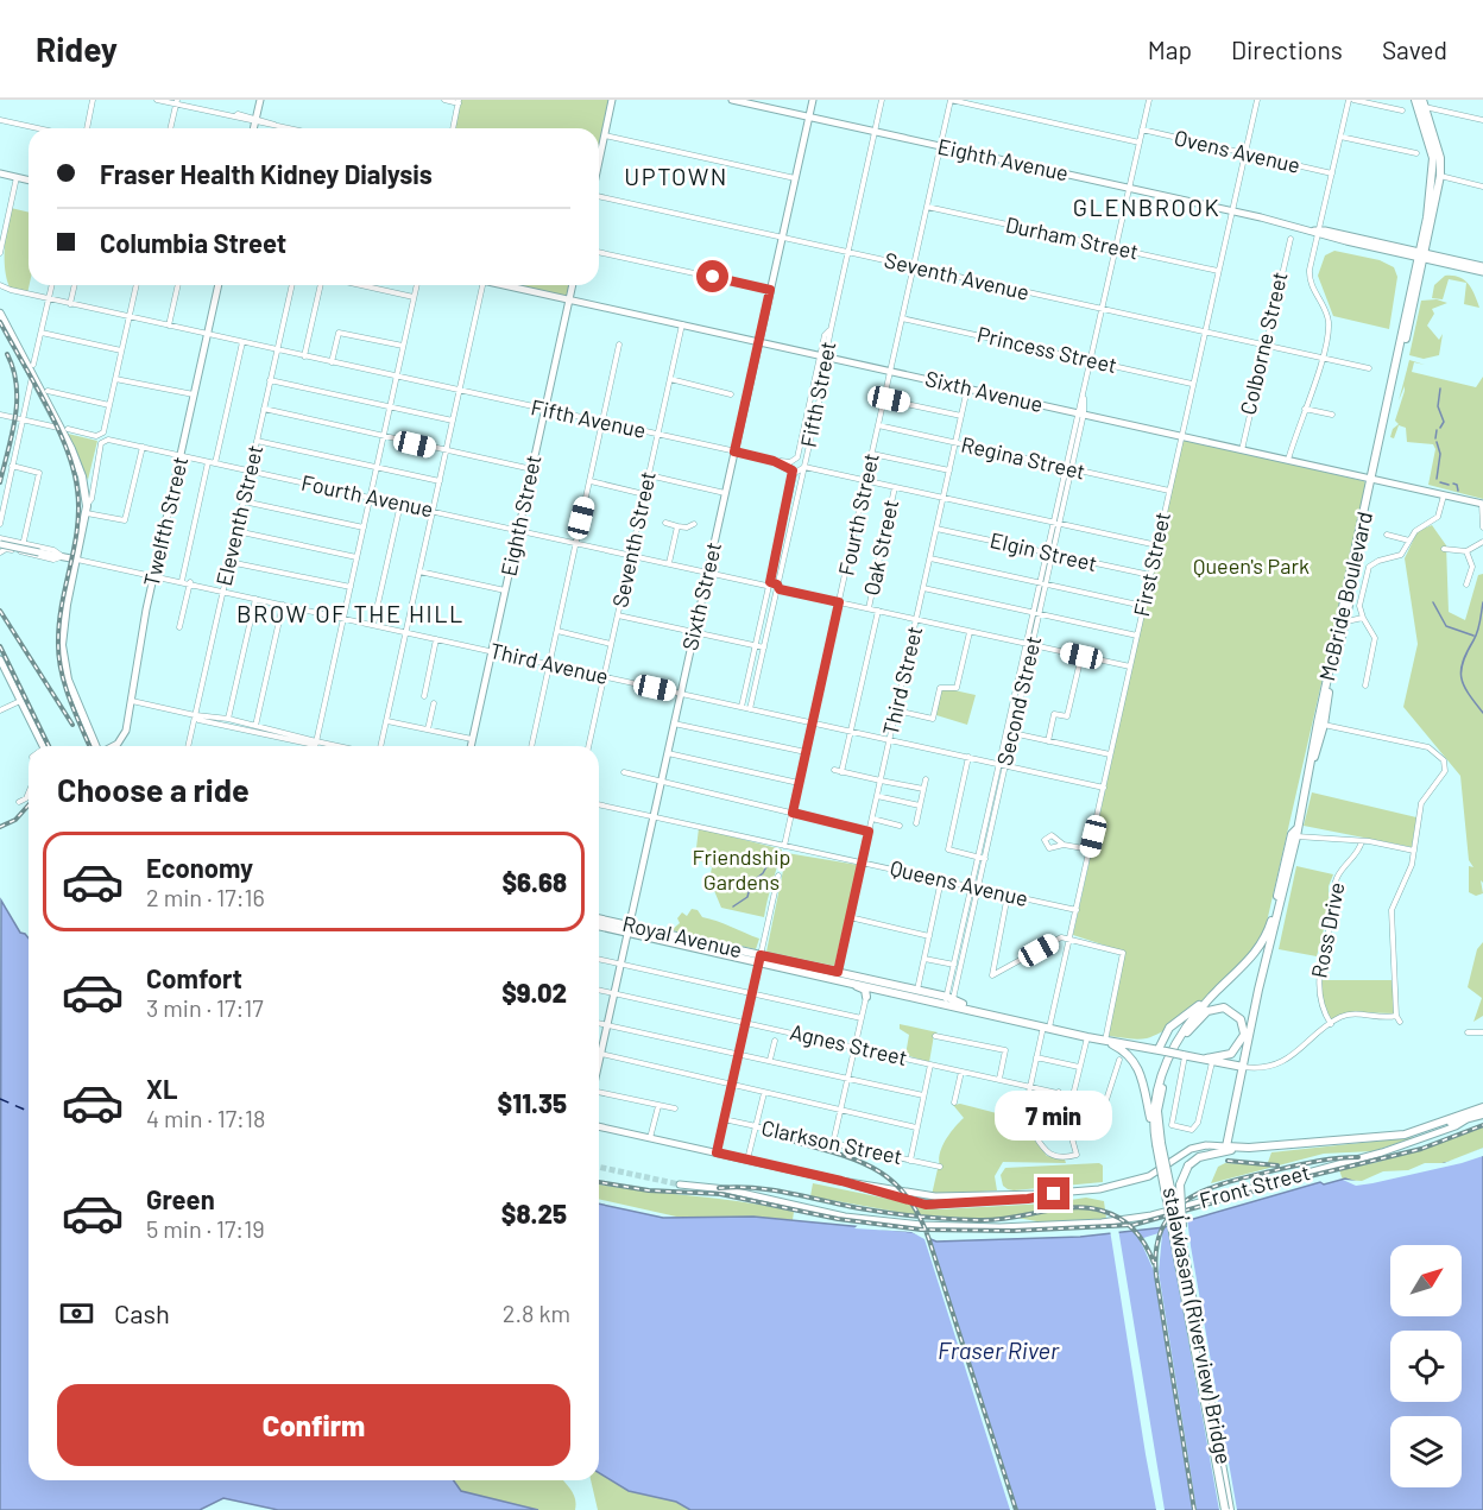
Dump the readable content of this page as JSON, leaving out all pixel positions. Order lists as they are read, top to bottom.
{
  "streets": {
    "main road": ["McBride Boulevard", "Royal Avenue", "stal̕əw̓asəm (Riverview) Bridge"],
    "street": [
      "Ovens Avenue",
      "Eighth Avenue",
      "Durham Street",
      "Seventh Avenue",
      "Colborne Street",
      "Princess Street",
      "Sixth Avenue",
      "Fifth Street",
      "Fifth Avenue",
      "Regina Street",
      "Fourth Avenue",
      "Fourth Street",
      "Eleventh Street",
      "Eighth Street",
      "Twelfth Street",
      "Seventh Street",
      "Oak Street",
      "Elgin Street",
      "First Street",
      "Sixth Street",
      "Third Avenue",
      "Third Street",
      "Second Street",
      "Queens Avenue",
      "Ross Drive",
      "Agnes Street",
      "Clarkson Street",
      "Front Street"
    ]
  },
  "crossings": [
    ["Ovens Avenue", "First Street"],
    ["Ovens Avenue", "Second Street"],
    ["Eighth Avenue", "Fifth Street"],
    ["Eighth Avenue", "Fourth Street"],
    ["Eighth Avenue", "First Street"],
    ["Eighth Avenue", "Sixth Street"],
    ["Eighth Avenue", "McBride Boulevard"],
    ["Eighth Avenue", "Second Street"],
    ["Durham Street", "Fourth Street"],
    ["Durham Street", "First Street"],
    ["Durham Street", "Second Street"],
    ["Seventh Avenue", "Colborne Street"],
    ["Seventh Avenue", "Fifth Street"],
    ["Seventh Avenue", "Fourth Street"],
    ["Seventh Avenue", "First Street"],
    ["Seventh Avenue", "Sixth Street"],
    ["Seventh Avenue", "Second Street"],
    ["Colborne Street", "Sixth Avenue"],
    ["Princess Street", "Fourth Street"],
    ["Princess Street", "First Street"],
    ["Princess Street", "Second Street"],
    ["Sixth Avenue", "Fifth Street"],
    ["Sixth Avenue", "Fourth Street"],
    ["Sixth Avenue", "Eighth Street"],
    ["Sixth Avenue", "Seventh Street"],
    ["Sixth Avenue", "First Street"],
    ["Sixth Avenue", "Sixth Street"],
    ["Sixth Avenue", "McBride Boulevard"],
    ["Sixth Avenue", "Third Street"],
    ["Sixth Avenue", "Second Street"],
    ["Fifth Street", "Fifth Avenue"],
    ["Fifth Street", "Fourth Avenue"],
    ["Fifth Street", "Third Avenue"],
    ["Fifth Avenue", "Eleventh Street"],
    ["Fifth Avenue", "Eighth Street"],
    ["Fifth Avenue", "Twelfth Street"],
    ["Fifth Avenue", "Seventh Street"],
    ["Fifth Avenue", "Sixth Street"],
    ["Regina Street", "Fourth Street"],
    ["Regina Street", "First Street"],
    ["Regina Street", "Third Street"],
    ["Regina Street", "Second Street"],
    ["Fourth Avenue", "Eleventh Street"],
    ["Fourth Avenue", "Eighth Street"],
    ["Fourth Avenue", "Twelfth Street"],
    ["Fourth Avenue", "Seventh Street"],
    ["Fourth Avenue", "Sixth Street"],
    ["Fourth Street", "Third Avenue"],
    ["Fourth Street", "Queens Avenue"],
    ["Eleventh Street", "Third Avenue"],
    ["Eighth Street", "Third Avenue"],
    ["Twelfth Street", "Third Avenue"],
    ["Seventh Street", "Third Avenue"],
    ["Elgin Street", "First Street"],
    ["Elgin Street", "Third Street"],
    ["Elgin Street", "Second Street"],
    ["First Street", "Third Avenue"],
    ["First Street", "Queens Avenue"],
    ["First Street", "Royal Avenue"],
    ["First Street", "Agnes Street"],
    ["Sixth Street", "Third Avenue"],
    ["Sixth Street", "Queens Avenue"],
    ["Sixth Street", "Royal Avenue"],
    ["Sixth Street", "Agnes Street"],
    ["McBride Boulevard", "Royal Avenue"],
    ["Third Avenue", "Third Street"],
    ["Third Avenue", "Second Street"],
    ["Third Street", "Queens Avenue"],
    ["Third Street", "Royal Avenue"],
    ["Second Street", "Queens Avenue"],
    ["Second Street", "Royal Avenue"]
  ],
  "districts": ["UPTOWN", "GLENBROOK", "BROW OF THE HILL"],
  "water": ["Fraser River"],
  "parks": ["Queen's Park", "Friendship Gardens"],
  "north": "top right",
  "page": {
    "header": "Ridey",
    "nav": ["Map", "Directions", "Saved"],
    "banner": ["Fraser Health Kidney Dialysis", "Columbia Street"],
    "heading": "Choose a ride",
    "list": [
      {
        "name": "Economy",
        "note": "2 min · 17:16",
        "value": "$6.68"
      },
      {
        "name": "Comfort",
        "note": "3 min · 17:17",
        "value": "$9.02"
      },
      {
        "name": "XL",
        "note": "4 min · 17:18",
        "value": "$11.35"
      },
      {
        "name": "Green",
        "note": "5 min · 17:19",
        "value": "$8.25"
      }
    ],
    "bubble": "7 min",
    "pay": ["Cash", "2.8 km"],
    "buttons": "Confirm"
  }
}
